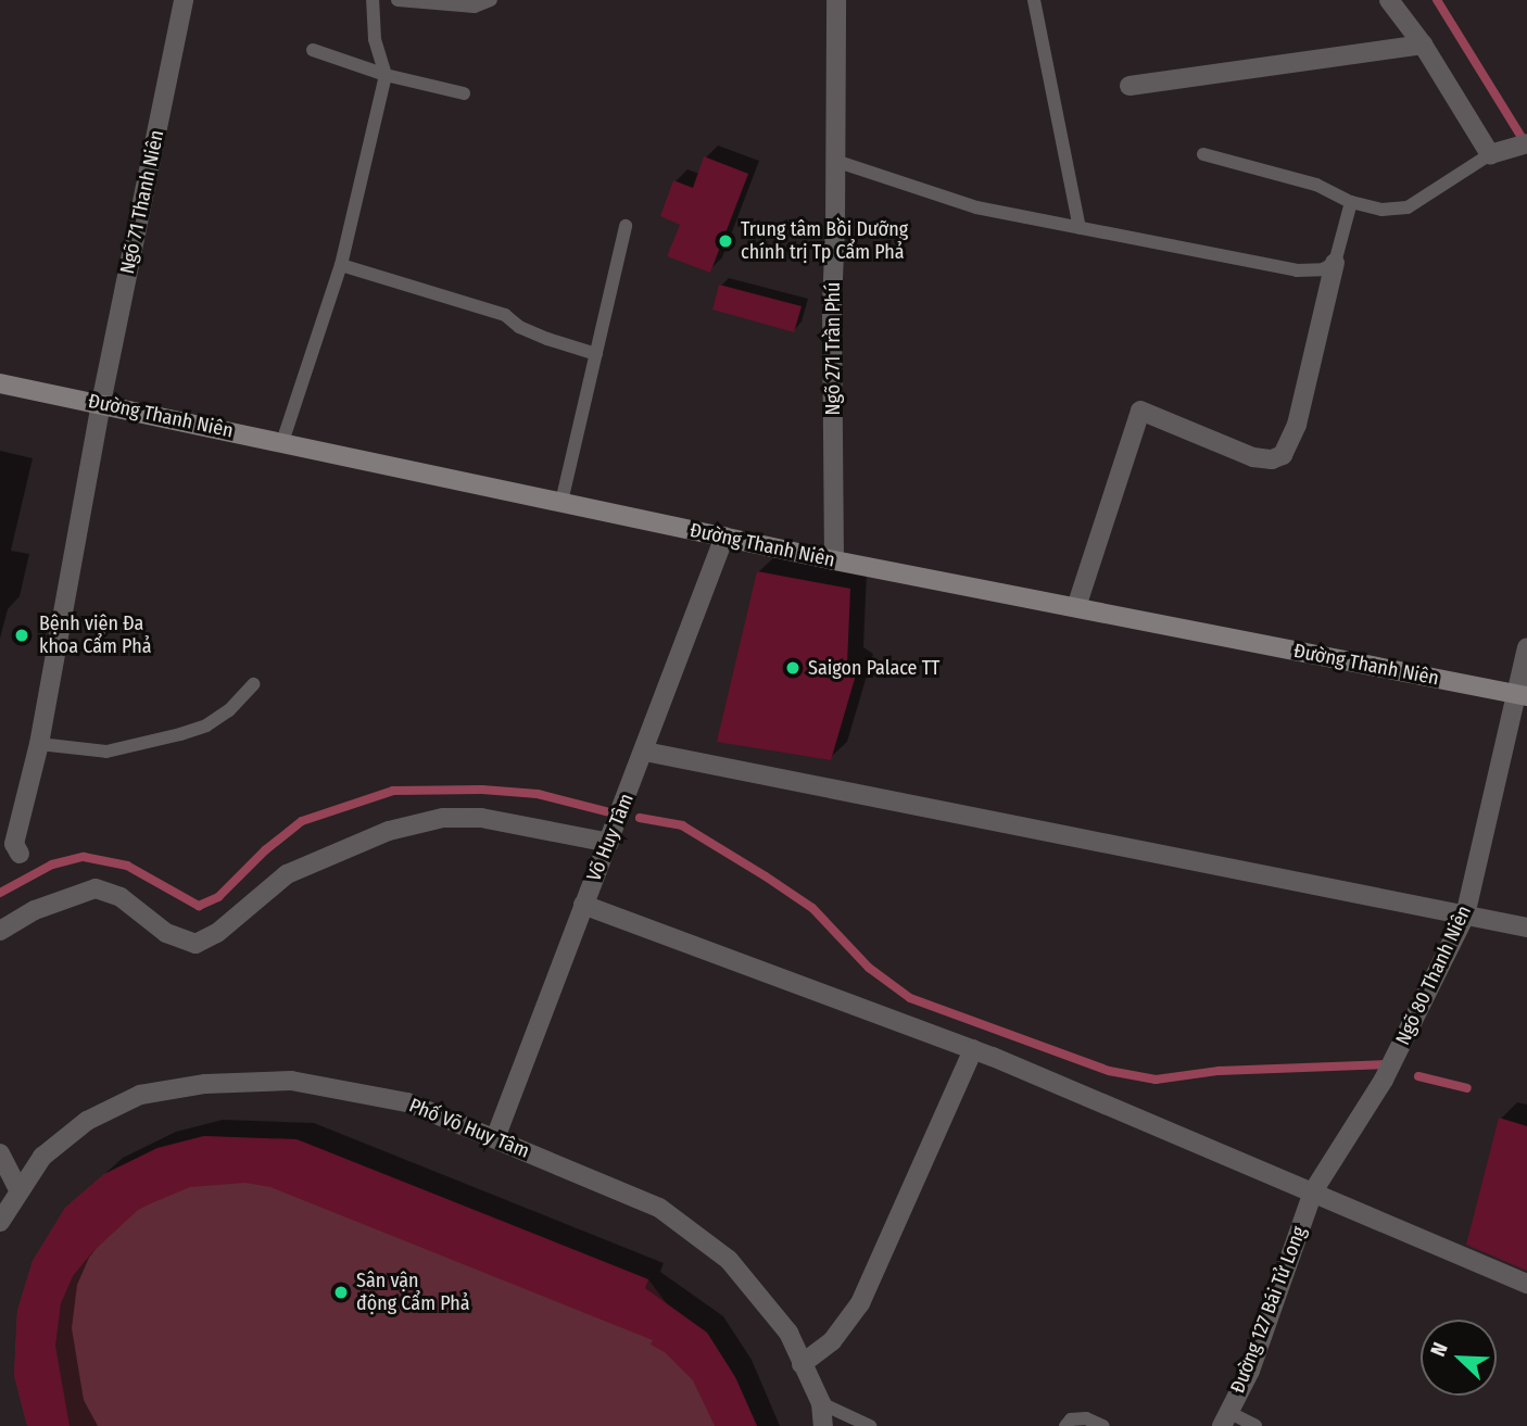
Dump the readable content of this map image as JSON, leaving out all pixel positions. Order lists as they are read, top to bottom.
{
  "streets": {
    "street": [
      "Ngõ 71 Thanh Niên",
      "Ngõ 271 Trần Phú",
      "Đường Thanh Niên",
      "Võ Huy Tâm",
      "Ngõ 80 Thanh Niên",
      "Phố Võ Huy Tâm",
      "Đường 127 Bái Tử Long"
    ]
  },
  "crossings": [
    ["Ngõ 71 Thanh Niên", "Đường Thanh Niên"],
    ["Ngõ 271 Trần Phú", "Đường Thanh Niên"],
    ["Đường Thanh Niên", "Võ Huy Tâm"],
    ["Đường Thanh Niên", "Ngõ 80 Thanh Niên"],
    ["Võ Huy Tâm", "Phố Võ Huy Tâm"],
    ["Ngõ 80 Thanh Niên", "Đường 127 Bái Tử Long"]
  ],
  "places": [
    "Trung tâm Bồi Dưỡng chính trị Tp Cẩm Phả",
    "Bệnh viện Đa khoa Cẩm Phả",
    "Saigon Palace TT",
    "Sân vận động Cẩm Phả"
  ],
  "north": "top left"
}
